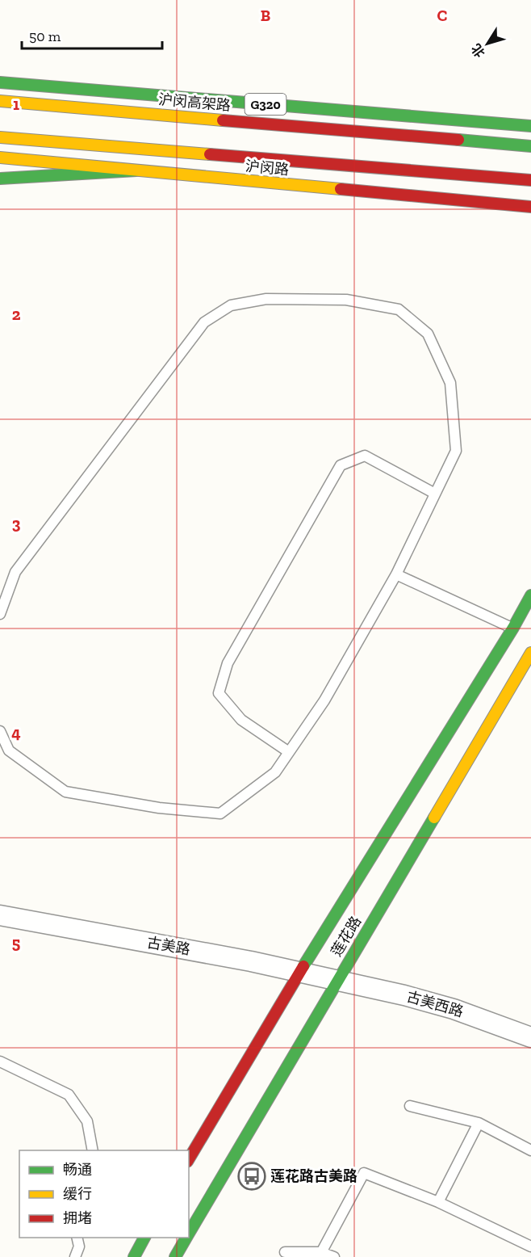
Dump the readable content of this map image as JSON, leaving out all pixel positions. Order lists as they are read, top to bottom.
{
  "streets": {
    "main road": [
      "沪闵高架路",
      "G320",
      "沪闵路",
      "莲花路"
    ],
    "street": ["古美路", "古美西路"]
  },
  "crossings": [
    ["莲花路", "古美路"],
    ["莲花路", "古美西路"],
    ["古美路", "古美西路"]
  ],
  "places": {
    "bus stop": ["莲花路古美路"]
  },
  "legend": ["畅通", "缓行", "拥堵"],
  "scale_bar": "50 m",
  "north": "bottom left",
  "grid": {
    "columns": ["B", "C"],
    "rows": [
      "1",
      "2",
      "3",
      "4",
      "5"
    ]
  }
}
